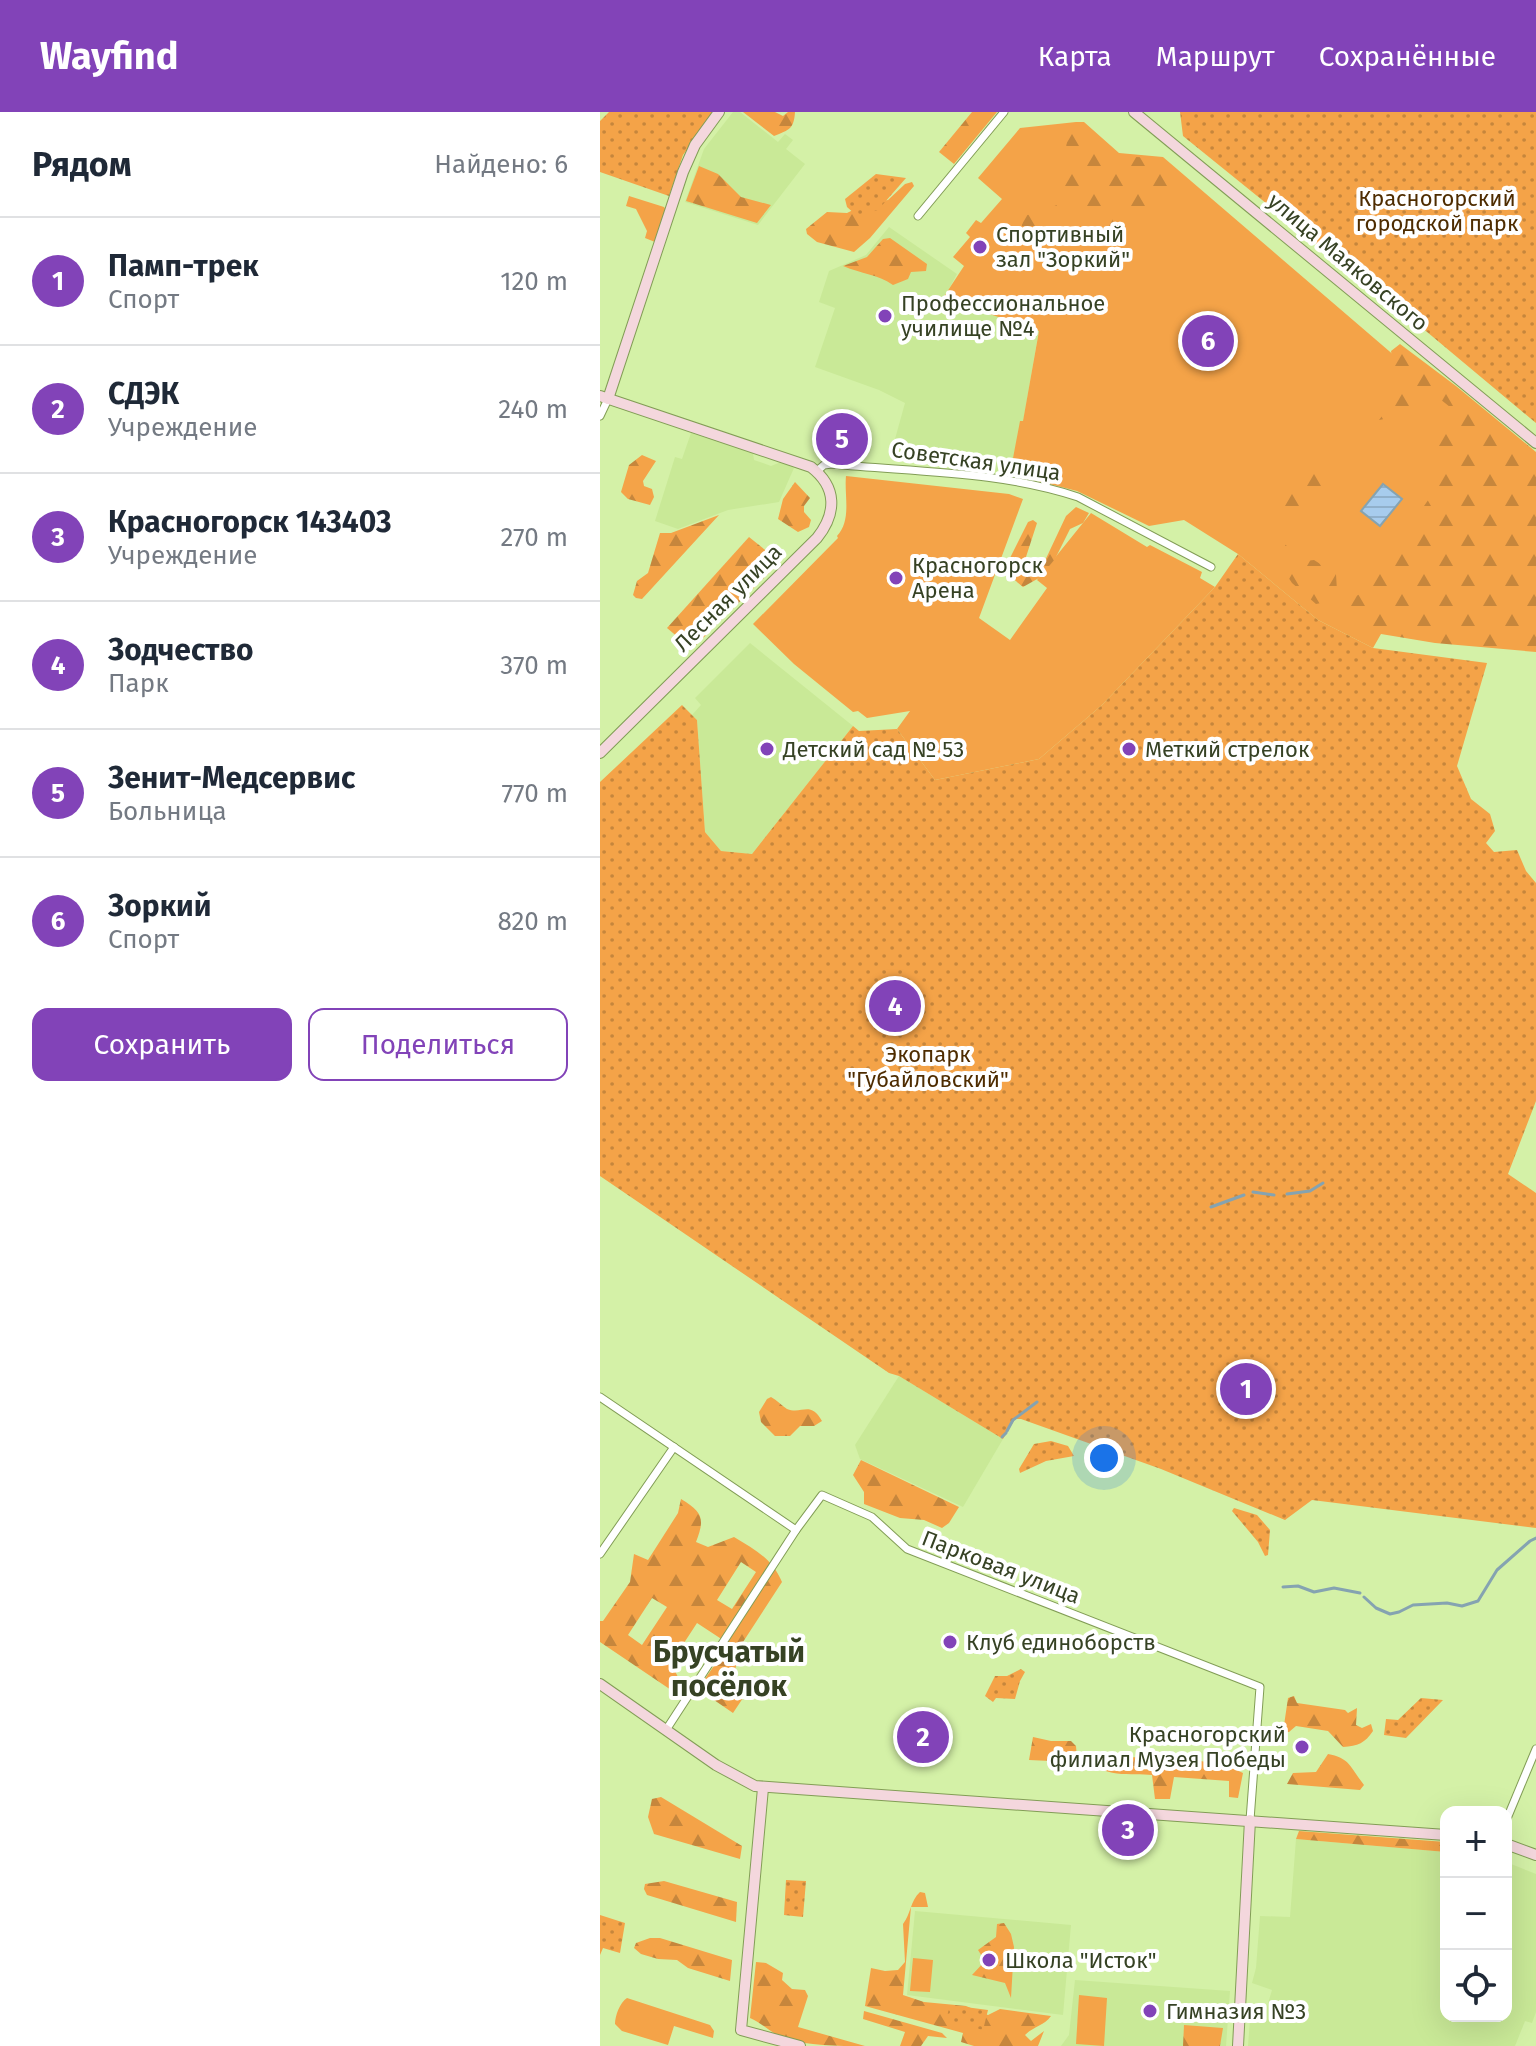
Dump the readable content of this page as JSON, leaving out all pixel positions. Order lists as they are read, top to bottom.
{
  "streets": {
    "street": [
      "улица Маяковского",
      "Советская улица",
      "Лесная улица",
      "Парковая улица"
    ]
  },
  "crossings": [
    ["Советская улица", "Лесная улица"]
  ],
  "districts": ["Брусчатый посёлок"],
  "parks": ["Красногорский городской парк", "Экопарк \"Губайловский\""],
  "places": [
    "Спортивный зал \"Зоркий\"",
    "Профессиональное училище №4",
    "Красногорск Арена",
    "Детский сад № 53",
    "Меткий стрелок",
    "Клуб единоборств",
    "Красногорский филиал Музея Победы",
    "Школа \"Исток\"",
    "Гимназия №3"
  ],
  "page": {
    "header": "Wayfind",
    "nav": ["Карта", "Маршрут", "Сохранённые"],
    "heading": ["Рядом", "Найдено: 6"],
    "list": [
      {
        "mark": "1",
        "name": "Памп-трек",
        "note": "Спорт",
        "value": "120 m"
      },
      {
        "mark": "2",
        "name": "СДЭК",
        "note": "Учреждение",
        "value": "240 m"
      },
      {
        "mark": "3",
        "name": "Красногорск 143403",
        "note": "Учреждение",
        "value": "270 m"
      },
      {
        "mark": "4",
        "name": "Зодчество",
        "note": "Парк",
        "value": "370 m"
      },
      {
        "mark": "5",
        "name": "Зенит-Медсервис",
        "note": "Больница",
        "value": "770 m"
      },
      {
        "mark": "6",
        "name": "Зоркий",
        "note": "Спорт",
        "value": "820 m"
      }
    ],
    "pins": [
      "6",
      "5",
      "4",
      "1",
      "2",
      "3"
    ],
    "buttons": ["Сохранить", "Поделиться"],
    "map_buttons": ["+", "−"]
  }
}
